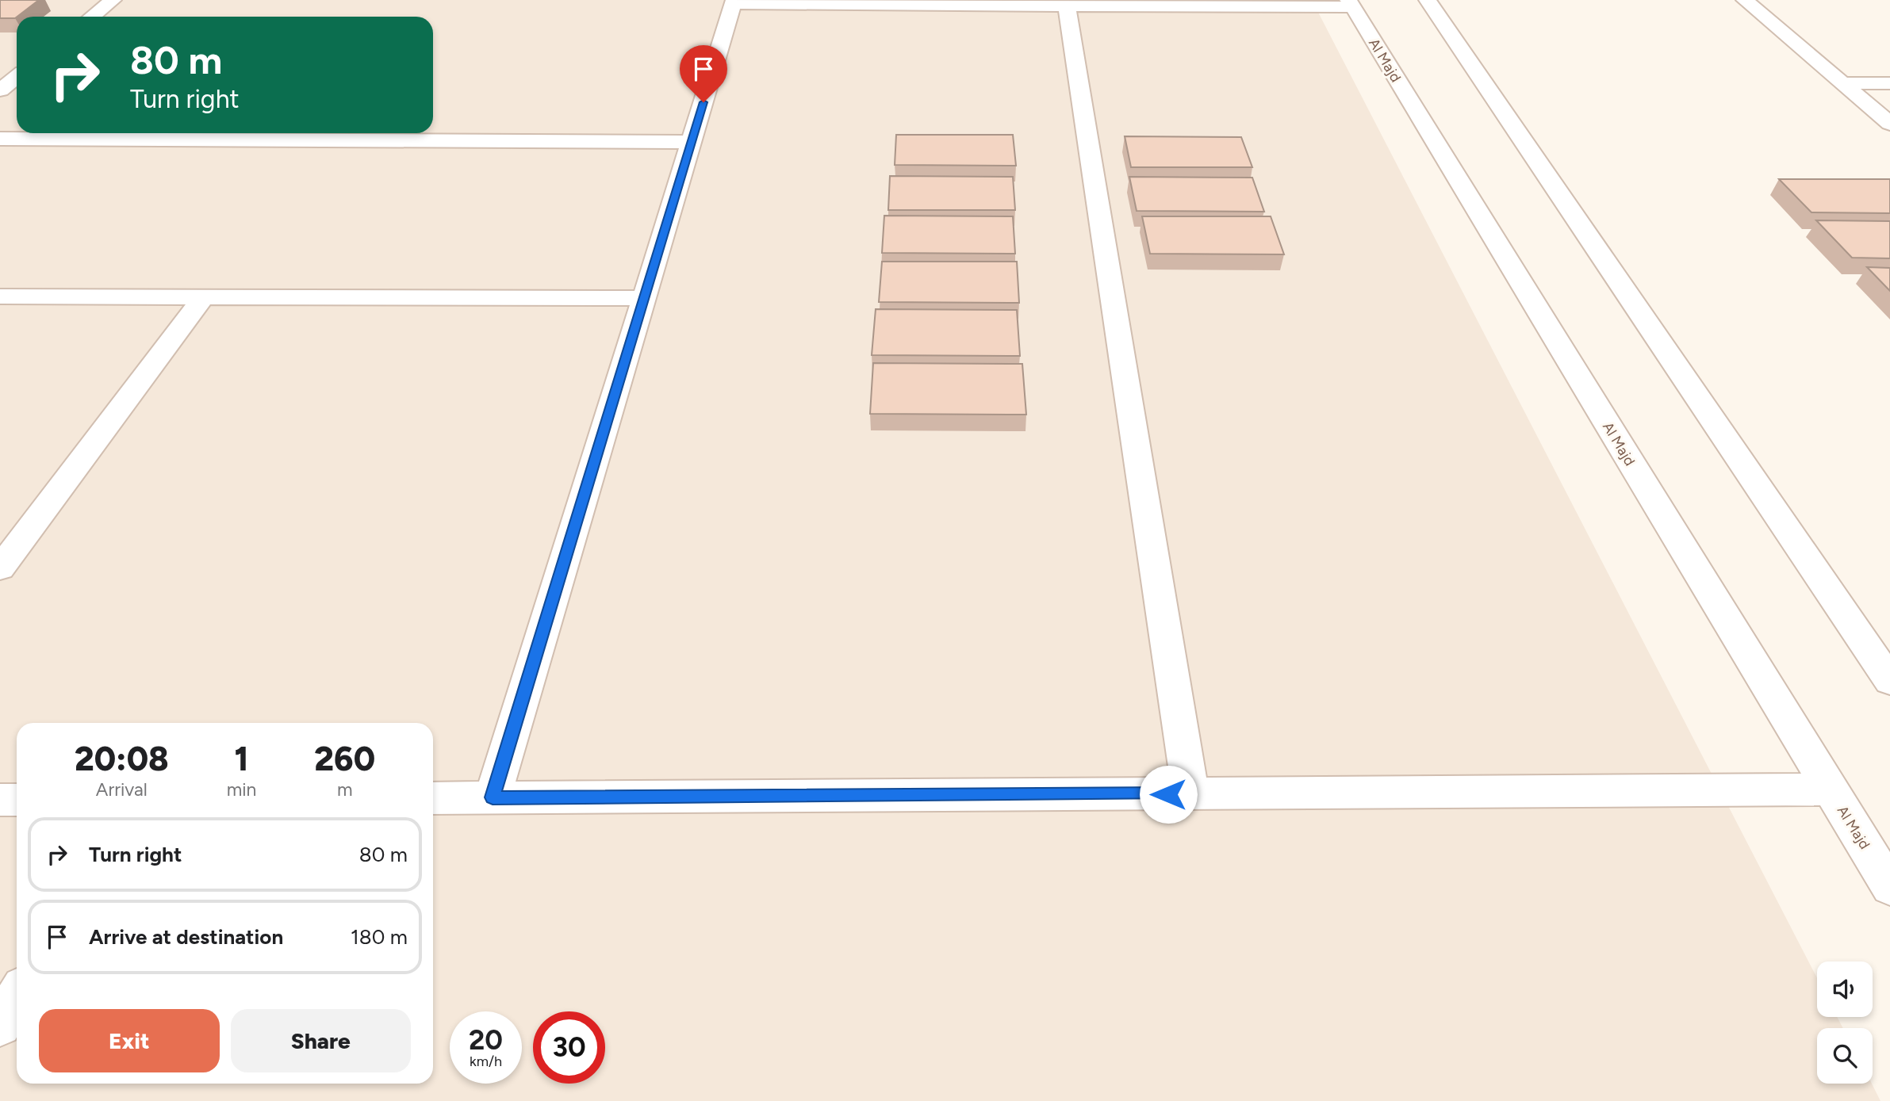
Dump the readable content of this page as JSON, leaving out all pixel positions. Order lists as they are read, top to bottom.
{
  "streets": {
    "street": ["Al Majd"]
  },
  "page": {
    "turn": ["80 m", "Turn right"],
    "eta": [
      "20:08",
      "Arrival",
      "1",
      "min",
      "260",
      "m"
    ],
    "list": [
      {
        "name": "Turn right",
        "value": "80 m"
      },
      {
        "name": "Arrive at destination",
        "value": "180 m"
      }
    ],
    "buttons": ["Exit", "Share"],
    "speed": "20 km/h",
    "limit": "30"
  }
}
